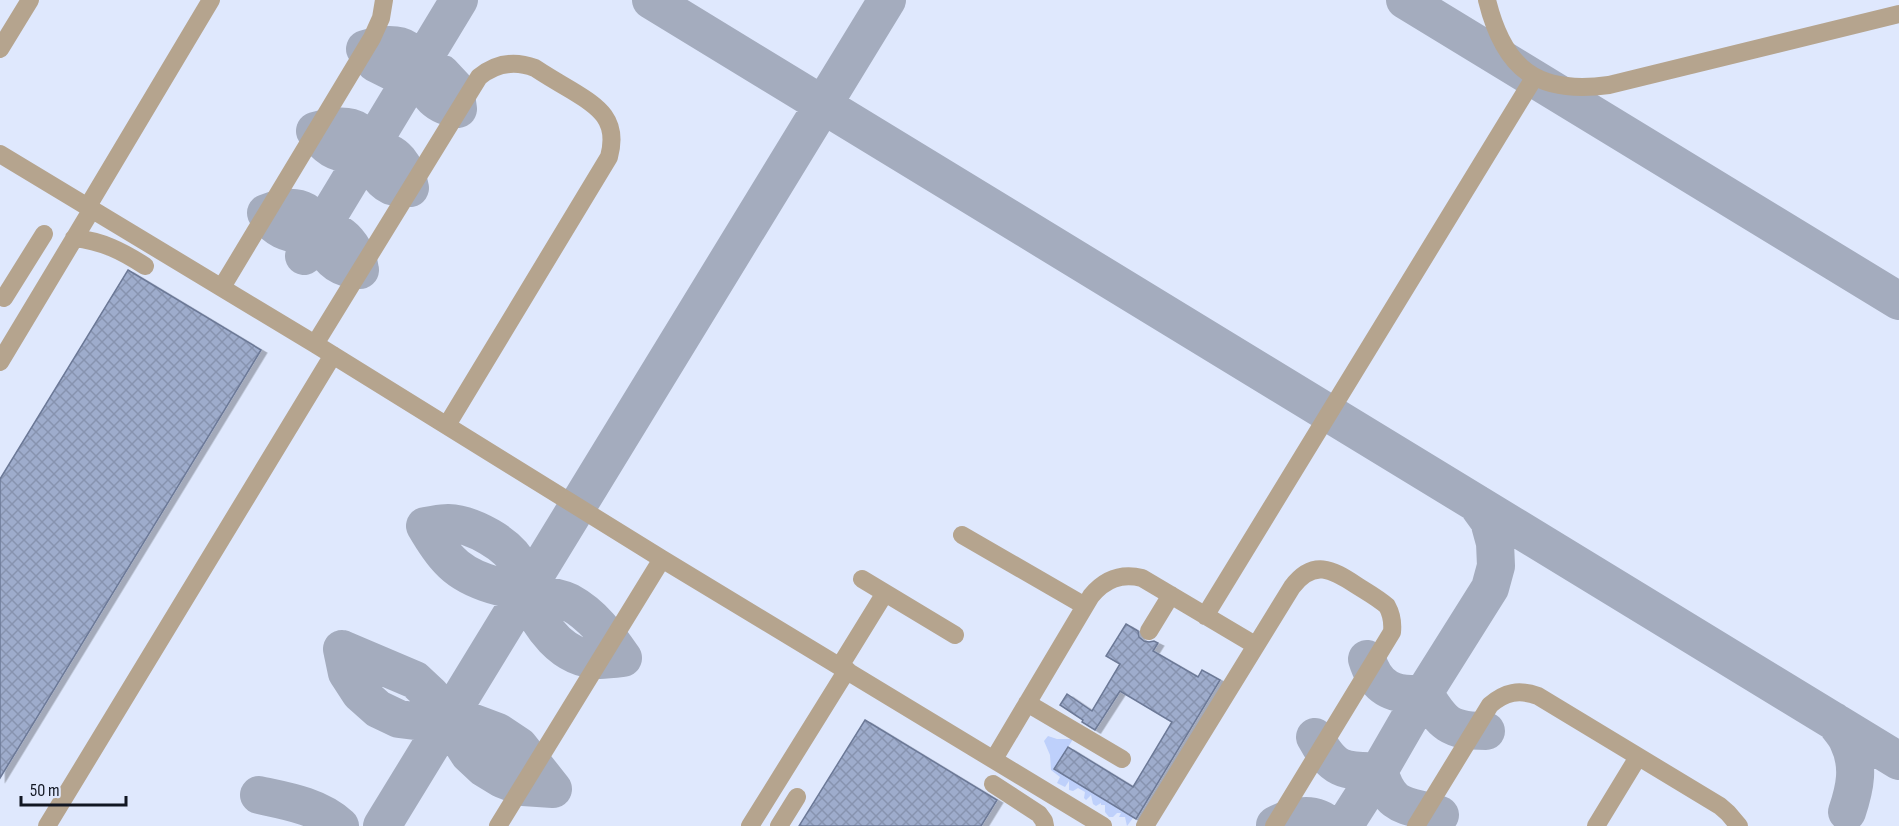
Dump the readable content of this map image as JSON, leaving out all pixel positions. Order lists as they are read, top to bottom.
{
  "scale_bar": "50 m"
}
